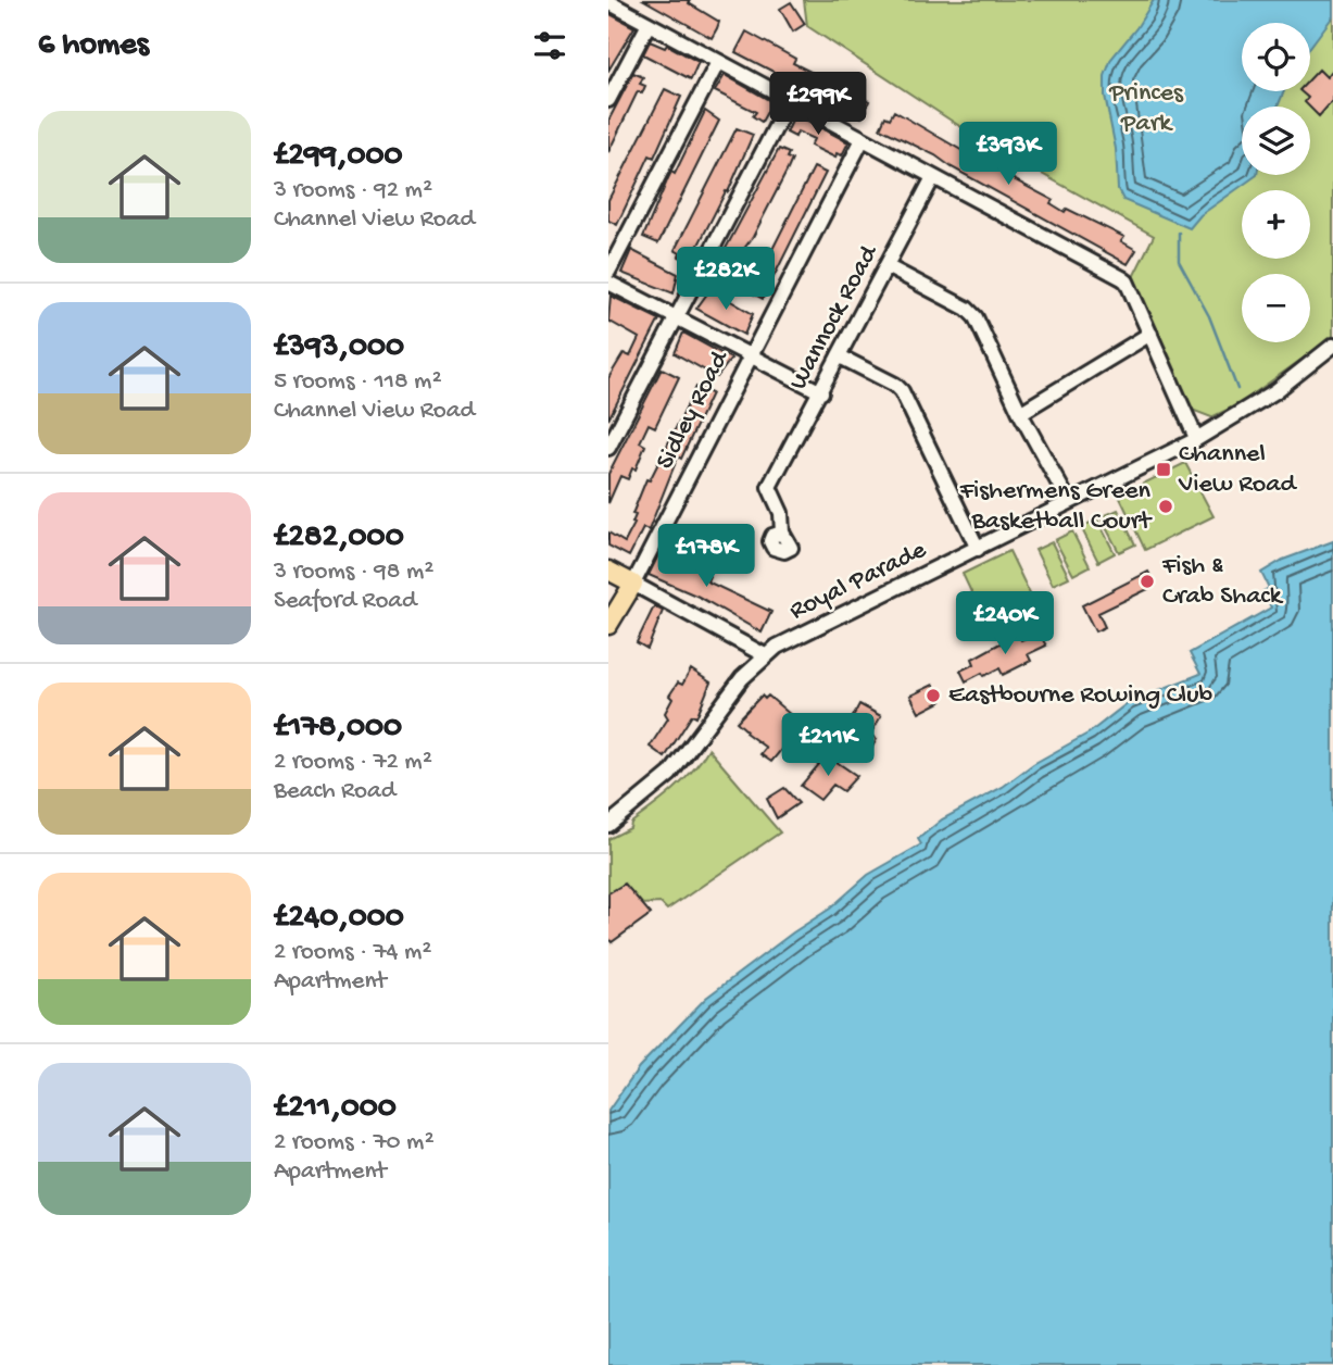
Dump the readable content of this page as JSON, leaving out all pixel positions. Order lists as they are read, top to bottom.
{
  "streets": {
    "main road": ["Sidley Road"],
    "street": ["Wannock Road", "Royal Parade"]
  },
  "parks": ["Princes Park"],
  "places": {
    "transit": ["Channel View Road"],
    "other": ["Fishermens Green Basketball Court", "Fish & Crab Shack", "Eastbourne Rowing Club"]
  },
  "page": {
    "heading": "6 homes",
    "map_buttons": ["+", "−"],
    "price": [
      "£299K",
      "£393K",
      "£282K",
      "£178K",
      "£240K",
      "£211K"
    ],
    "list": [
      {
        "name": "£299,000",
        "note": "3 rooms · 92 m² · Channel View Road"
      },
      {
        "name": "£393,000",
        "note": "5 rooms · 118 m² · Channel View Road"
      },
      {
        "name": "£282,000",
        "note": "3 rooms · 98 m² · Seaford Road"
      },
      {
        "name": "£178,000",
        "note": "2 rooms · 72 m² · Beach Road"
      },
      {
        "name": "£240,000",
        "note": "2 rooms · 74 m² · Apartment"
      },
      {
        "name": "£211,000",
        "note": "2 rooms · 70 m² · Apartment"
      }
    ]
  }
}
